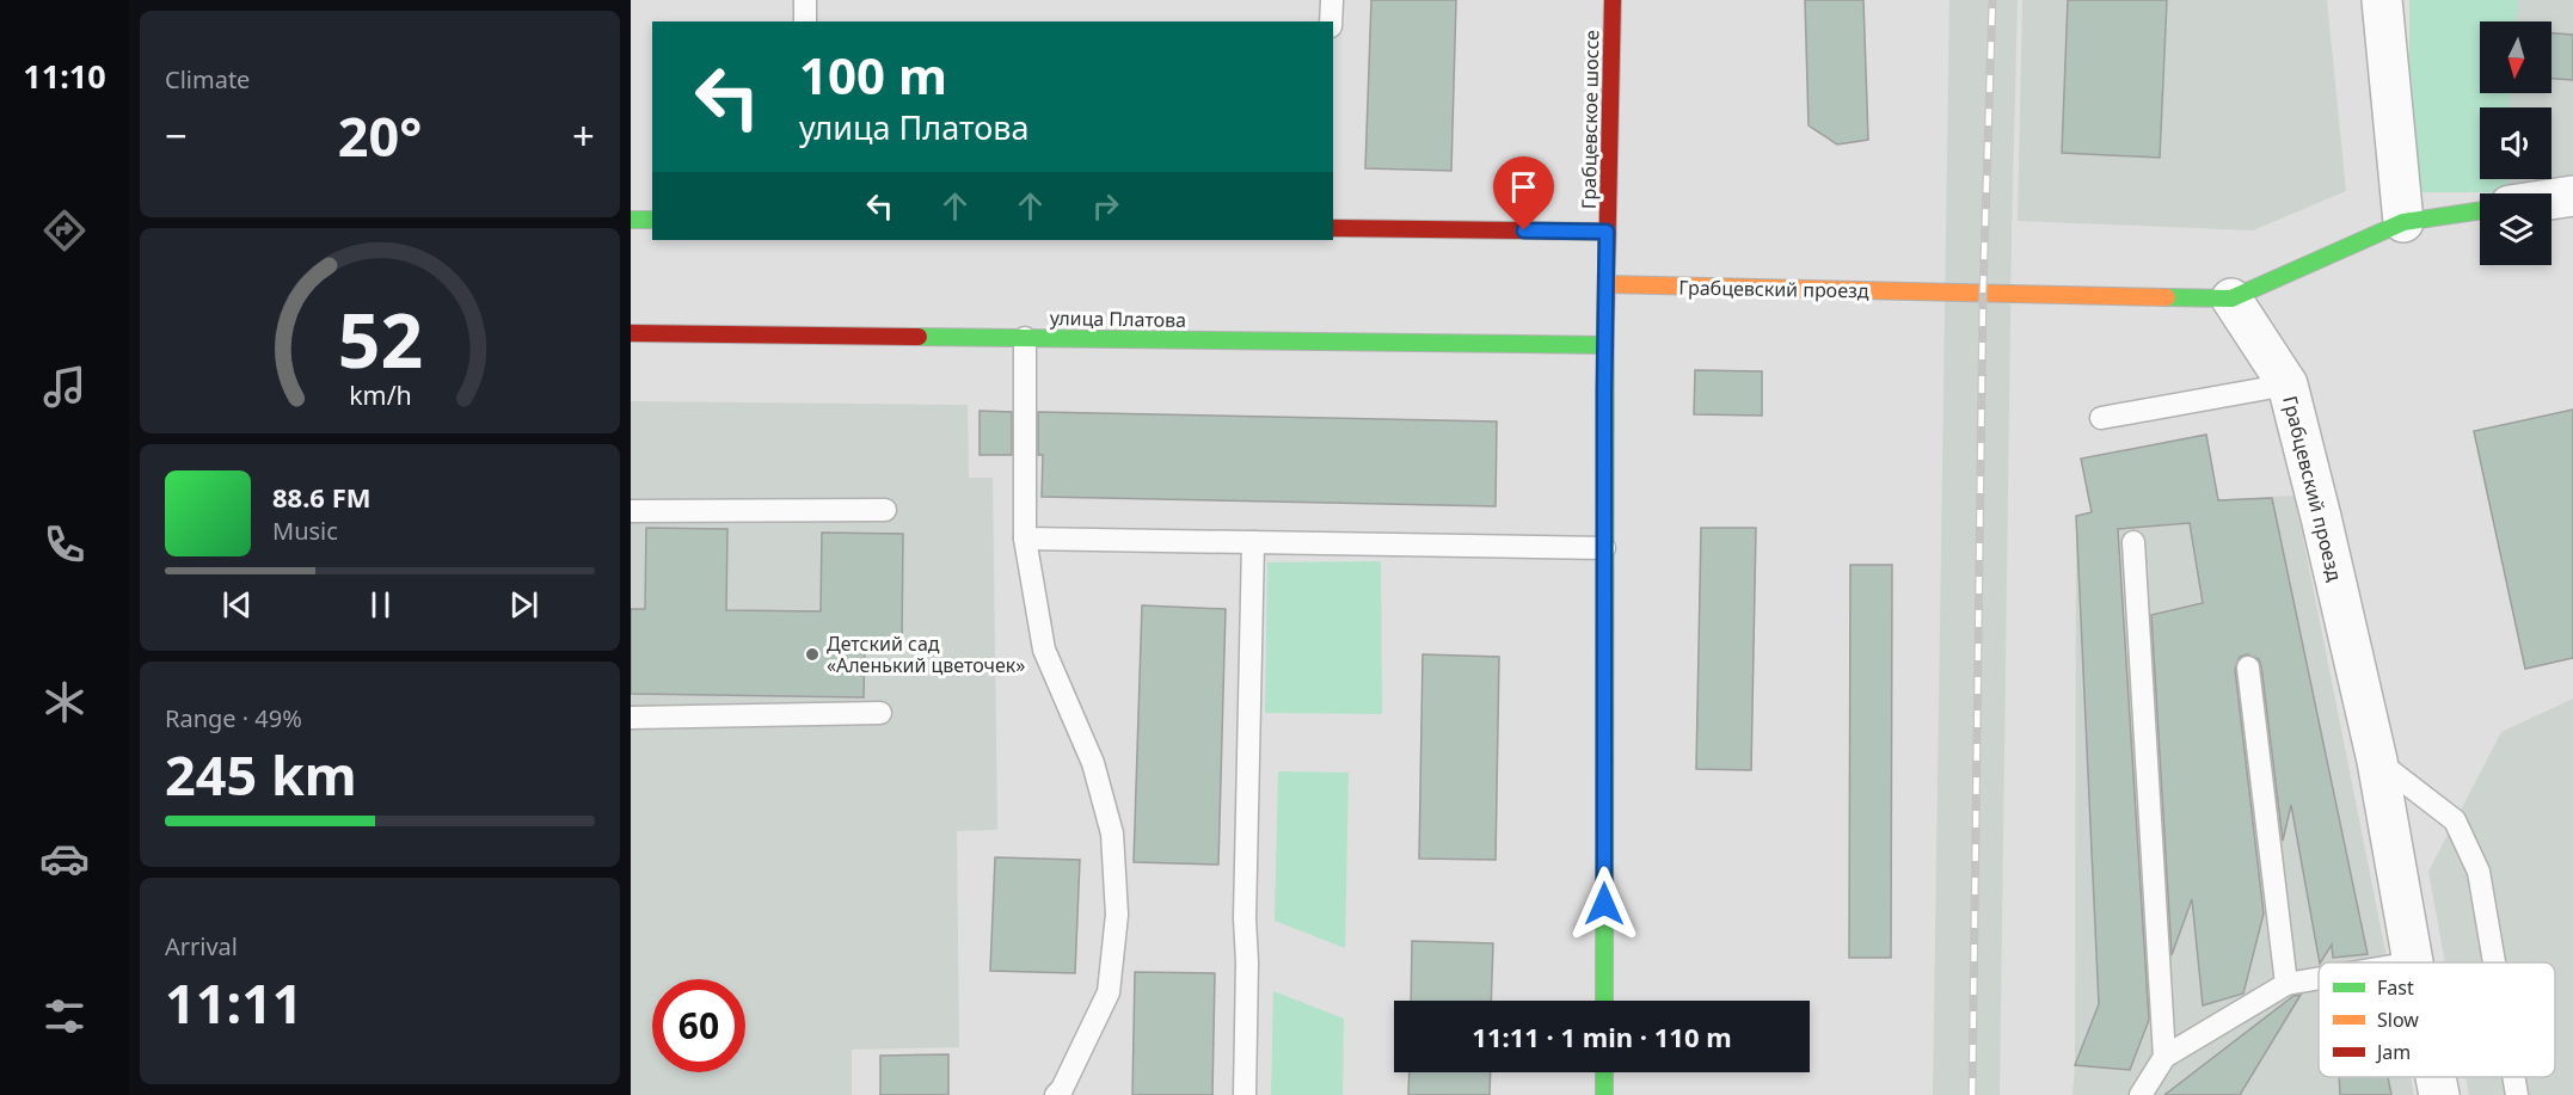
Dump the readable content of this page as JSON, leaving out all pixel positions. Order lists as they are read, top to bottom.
{
  "streets": {
    "street": ["Грабцевское шоссе", "Грабцевский проезд", "улица Платова"]
  },
  "crossings": [
    ["Грабцевское шоссе", "Грабцевский проезд"],
    ["Грабцевское шоссе", "улица Платова"]
  ],
  "places": ["Детский сад «Аленький цветочек»"],
  "legend": ["Fast", "Slow", "Jam"],
  "north": "bottom",
  "page": {
    "tabs": "11:10",
    "tile": [
      "Climate",
      ["Range · 49%", "245 km"],
      ["Arrival", "11:11"]
    ],
    "turn": ["100 m", "улица Платова"],
    "heat": ["−", "20°", "+"],
    "song": ["88.6 FM", "Music"],
    "limit": "60",
    "trip": "11:11 · 1 min · 110 m",
    "gauge": ["52", "km/h"]
  }
}
